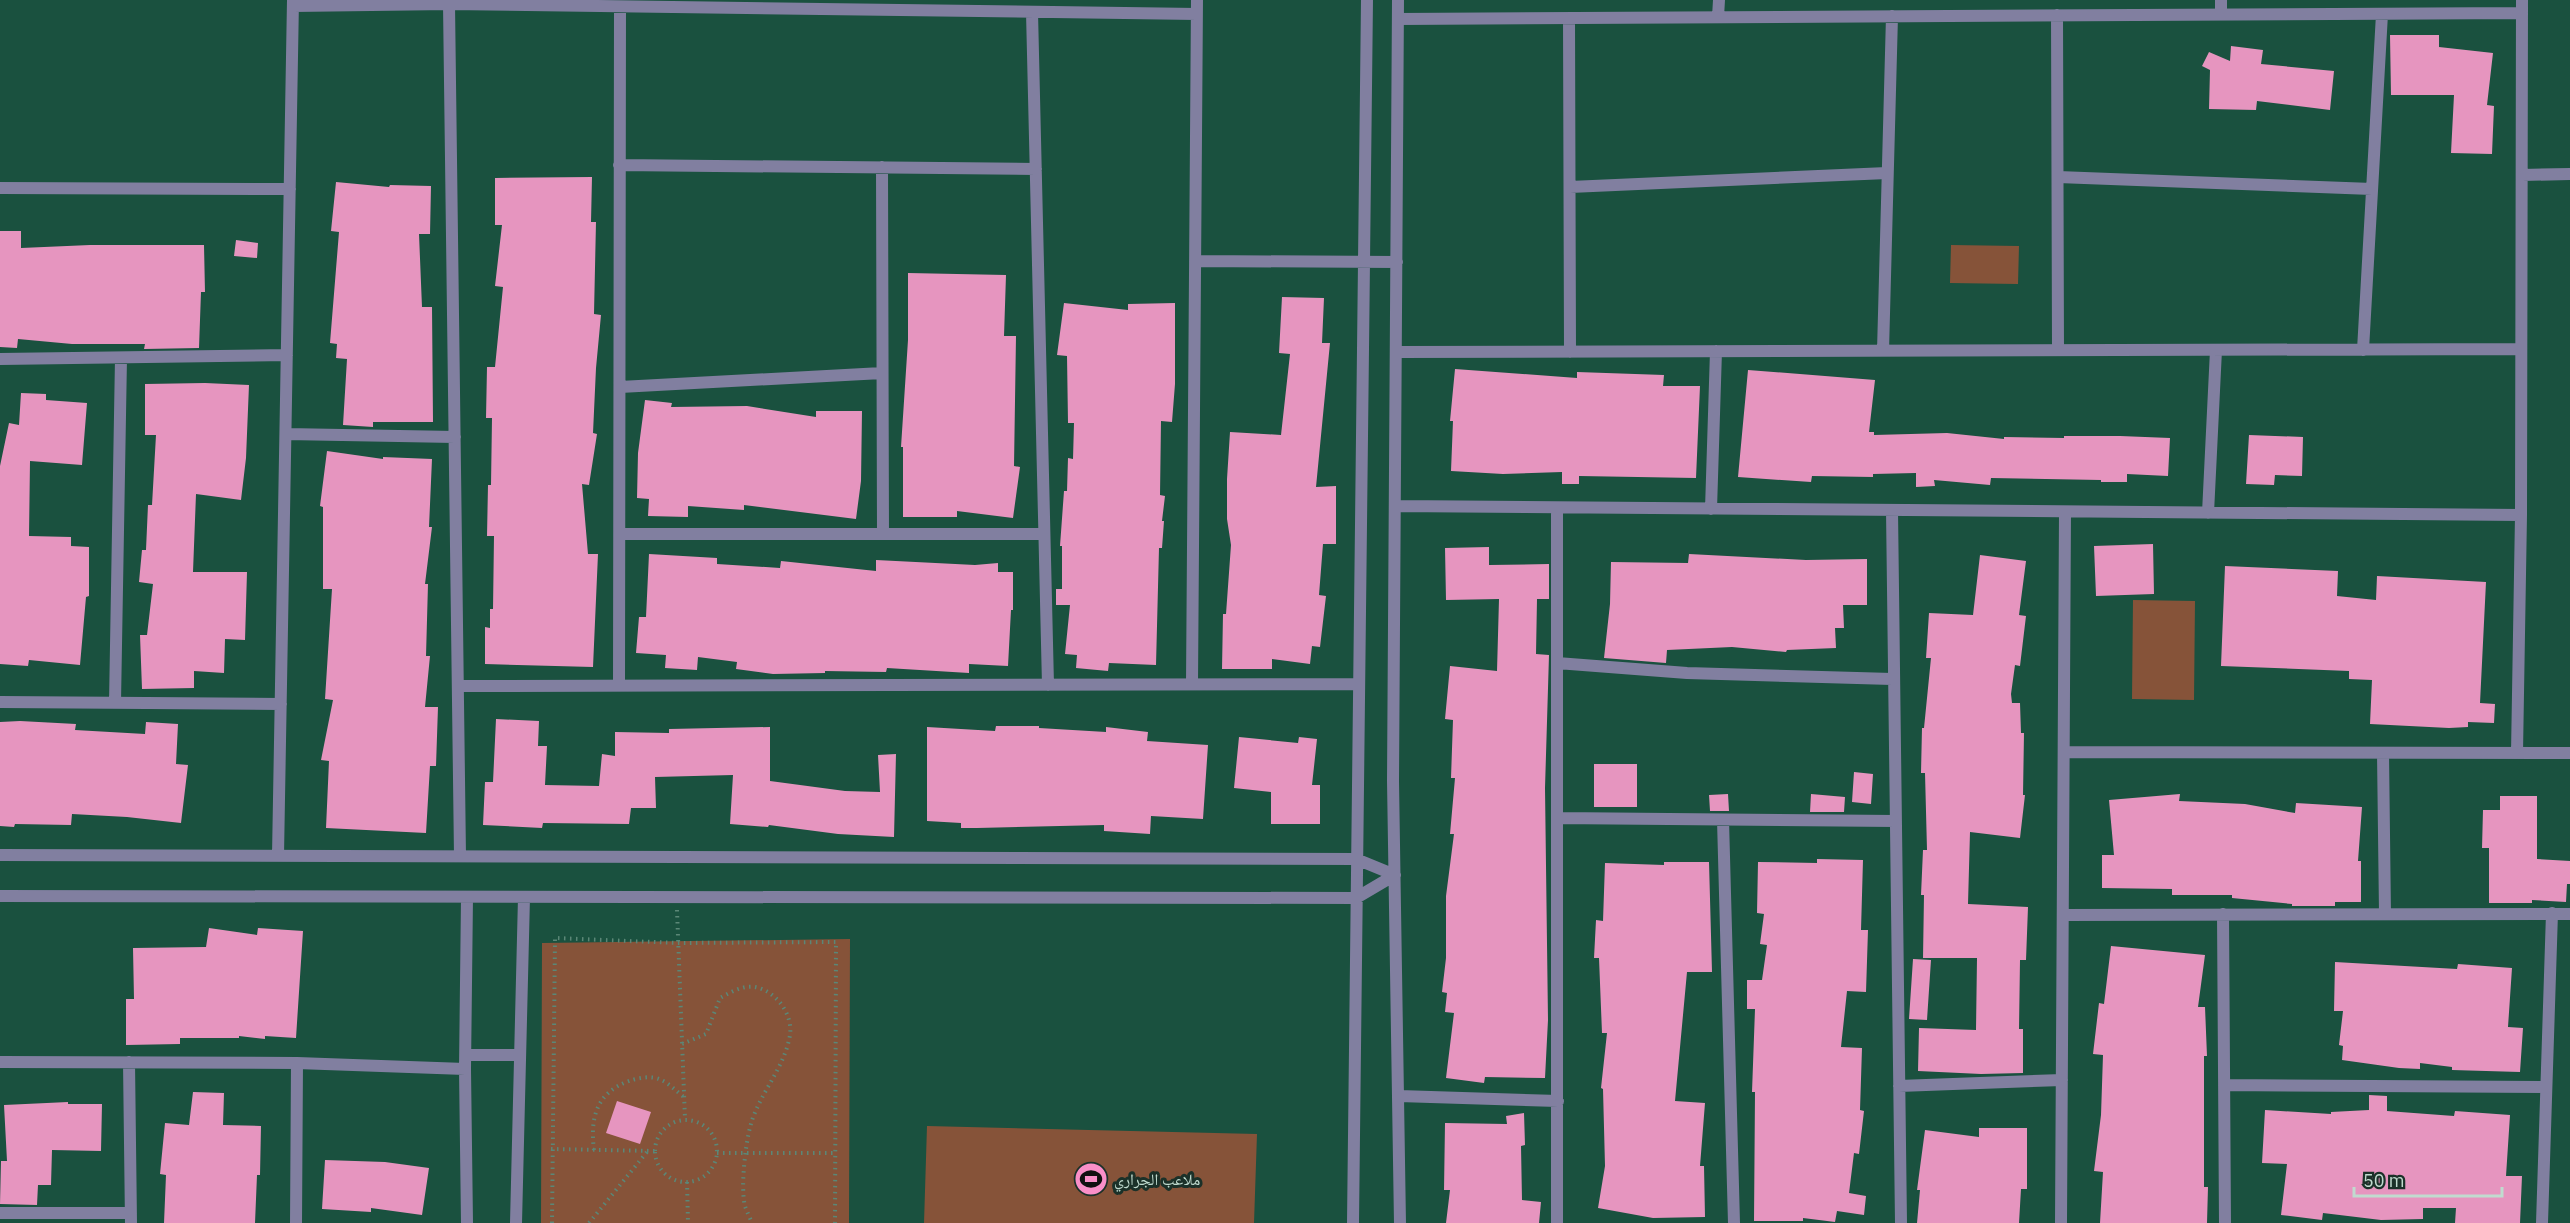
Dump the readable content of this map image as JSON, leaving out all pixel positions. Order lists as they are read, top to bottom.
{
  "places": {
    "sports": ["ملاعب الجراري"]
  },
  "scale_bar": "50 m"
}
